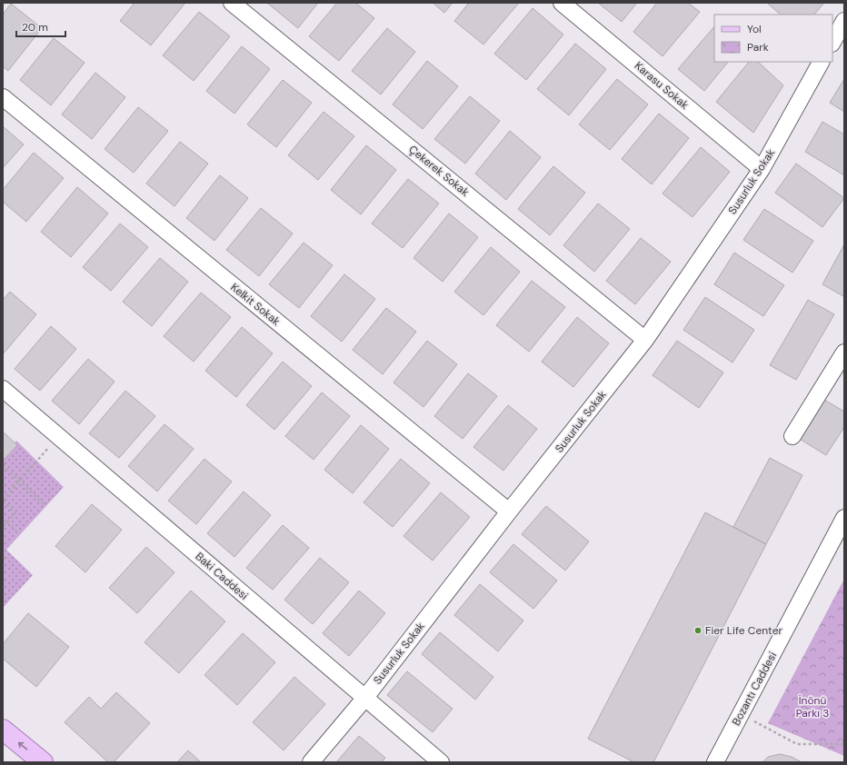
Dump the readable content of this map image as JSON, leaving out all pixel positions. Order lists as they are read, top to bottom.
{
  "streets": {
    "street": [
      "Karasu Sokak",
      "Çekerek Sokak",
      "Susurluk Sokak",
      "Kelkit Sokak",
      "Baki Caddesi",
      "Bozantı Caddesi"
    ]
  },
  "crossings": [
    ["Karasu Sokak", "Susurluk Sokak"],
    ["Çekerek Sokak", "Susurluk Sokak"],
    ["Susurluk Sokak", "Kelkit Sokak"],
    ["Susurluk Sokak", "Baki Caddesi"]
  ],
  "parks": ["İnönü Parkı 3"],
  "places": ["Fier Life Center"],
  "legend": ["Yol", "Park"],
  "scale_bar": "20 m"
}
